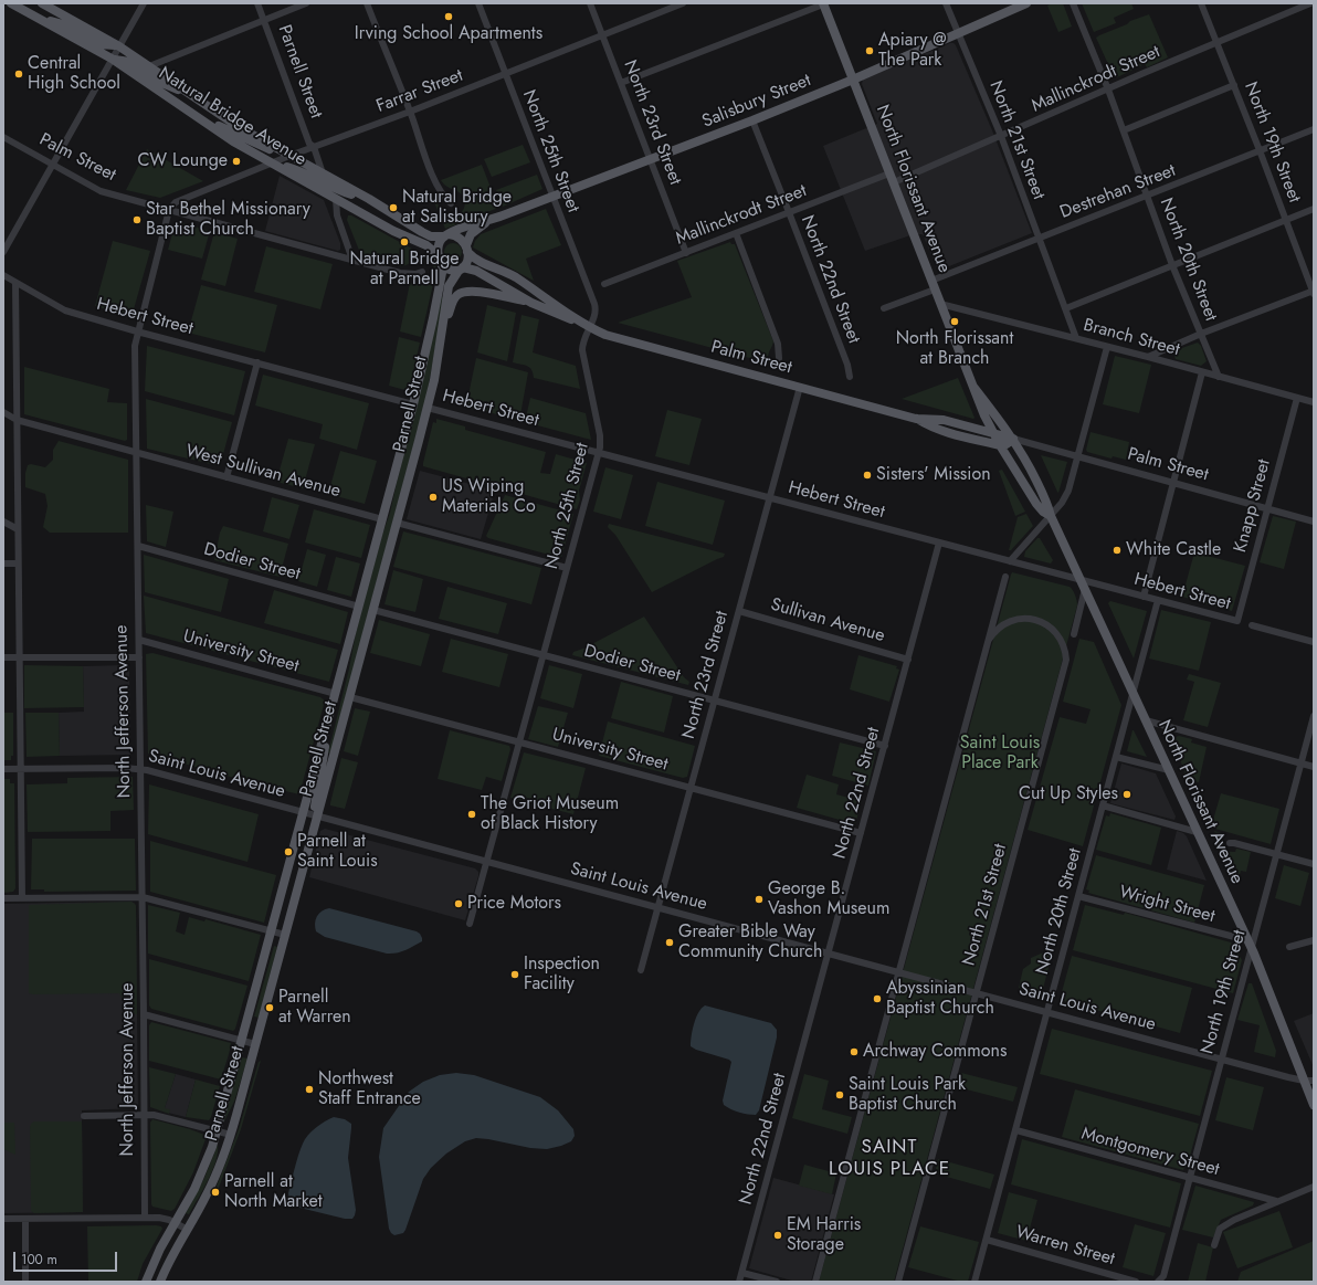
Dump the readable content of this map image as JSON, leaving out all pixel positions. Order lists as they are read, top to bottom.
{
  "streets": {
    "main road": [
      "Parnell Street",
      "Salisbury Street",
      "Natural Bridge Avenue",
      "Palm Street",
      "North Florissant Avenue"
    ],
    "street": [
      "Mallinckrodt Street",
      "Farrar Street",
      "North 23rd Street",
      "North 21st Street",
      "North 19th Street",
      "North 25th Street",
      "Destrehan Street",
      "North 20th Street",
      "North 22nd Street",
      "Hebert Street",
      "Branch Street",
      "West Sullivan Avenue",
      "Knapp Street",
      "Dodier Street",
      "Sullivan Avenue",
      "University Street",
      "North Jefferson Avenue",
      "Saint Louis Avenue",
      "Wright Street",
      "Montgomery Street",
      "Warren Street"
    ]
  },
  "crossings": [
    ["Parnell Street", "Farrar Street"],
    ["Parnell Street", "Salisbury Street"],
    ["Parnell Street", "Natural Bridge Avenue"],
    ["Parnell Street", "Hebert Street"],
    ["Parnell Street", "West Sullivan Avenue"],
    ["Parnell Street", "Dodier Street"],
    ["Parnell Street", "University Street"],
    ["Parnell Street", "Saint Louis Avenue"],
    ["Mallinckrodt Street", "North 23rd Street"],
    ["Mallinckrodt Street", "North 21st Street"],
    ["Mallinckrodt Street", "North 19th Street"],
    ["Mallinckrodt Street", "North Florissant Avenue"],
    ["Mallinckrodt Street", "North 20th Street"],
    ["Mallinckrodt Street", "North 22nd Street"],
    ["Farrar Street", "Natural Bridge Avenue"],
    ["Farrar Street", "North 23rd Street"],
    ["Farrar Street", "North 25th Street"],
    ["Farrar Street", "Palm Street"],
    ["Farrar Street", "North Jefferson Avenue"],
    ["Salisbury Street", "Natural Bridge Avenue"],
    ["Salisbury Street", "North 23rd Street"],
    ["Salisbury Street", "North 21st Street"],
    ["Salisbury Street", "North 25th Street"],
    ["Salisbury Street", "North Florissant Avenue"],
    ["Salisbury Street", "North 22nd Street"],
    ["North 23rd Street", "Palm Street"],
    ["North 23rd Street", "Hebert Street"],
    ["North 23rd Street", "Dodier Street"],
    ["North 23rd Street", "Sullivan Avenue"],
    ["North 23rd Street", "University Street"],
    ["North 23rd Street", "Saint Louis Avenue"],
    ["North 21st Street", "Destrehan Street"],
    ["North 21st Street", "Branch Street"],
    ["North 21st Street", "Saint Louis Avenue"],
    ["North 19th Street", "North Florissant Avenue"],
    ["North 19th Street", "Destrehan Street"],
    ["North 19th Street", "Saint Louis Avenue"],
    ["North 19th Street", "Wright Street"],
    ["North 19th Street", "Montgomery Street"],
    ["North 25th Street", "Palm Street"],
    ["North 25th Street", "Hebert Street"],
    ["North 25th Street", "Dodier Street"],
    ["North 25th Street", "University Street"],
    ["North 25th Street", "Saint Louis Avenue"],
    ["Palm Street", "North Florissant Avenue"],
    ["Palm Street", "Knapp Street"],
    ["Palm Street", "North Jefferson Avenue"],
    ["North Florissant Avenue", "Destrehan Street"],
    ["North Florissant Avenue", "North 20th Street"],
    ["North Florissant Avenue", "Hebert Street"],
    ["North Florissant Avenue", "Branch Street"],
    ["North Florissant Avenue", "Saint Louis Avenue"],
    ["North Florissant Avenue", "Wright Street"],
    ["Destrehan Street", "North 20th Street"],
    ["North 20th Street", "Hebert Street"],
    ["North 20th Street", "Branch Street"],
    ["North 20th Street", "Saint Louis Avenue"],
    ["North 20th Street", "Wright Street"],
    ["North 20th Street", "Montgomery Street"],
    ["North 20th Street", "Warren Street"],
    ["North 22nd Street", "Hebert Street"],
    ["North 22nd Street", "Dodier Street"],
    ["North 22nd Street", "Sullivan Avenue"],
    ["North 22nd Street", "University Street"],
    ["North 22nd Street", "Saint Louis Avenue"],
    ["Hebert Street", "Knapp Street"],
    ["Hebert Street", "North Jefferson Avenue"],
    ["Branch Street", "Knapp Street"],
    ["West Sullivan Avenue", "North Jefferson Avenue"],
    ["Dodier Street", "North Jefferson Avenue"],
    ["University Street", "North Jefferson Avenue"],
    ["North Jefferson Avenue", "Saint Louis Avenue"]
  ],
  "districts": ["SAINT LOUIS PLACE"],
  "parks": ["Saint Louis Place Park"],
  "places": [
    "Irving School Apartments",
    "Apiary @ The Park",
    "Central High School",
    "CW Lounge",
    "Natural Bridge at Salisbury",
    "Star Bethel Missionary Baptist Church",
    "Natural Bridge at Parnell",
    "North Florissant at Branch",
    "Sisters' Mission",
    "US Wiping Materials Co",
    "White Castle",
    "Cut Up Styles",
    "The Griot Museum of Black History",
    "Parnell at Saint Louis",
    "George B. Vashon Museum",
    "Price Motors",
    "Greater Bible Way Community Church",
    "Inspection Facility",
    "Abyssinian Baptist Church",
    "Parnell at Warren",
    "Archway Commons",
    "Northwest Staff Entrance",
    "Saint Louis Park Baptist Church",
    "Parnell at North Market",
    "EM Harris Storage"
  ],
  "scale_bar": "100 m"
}
